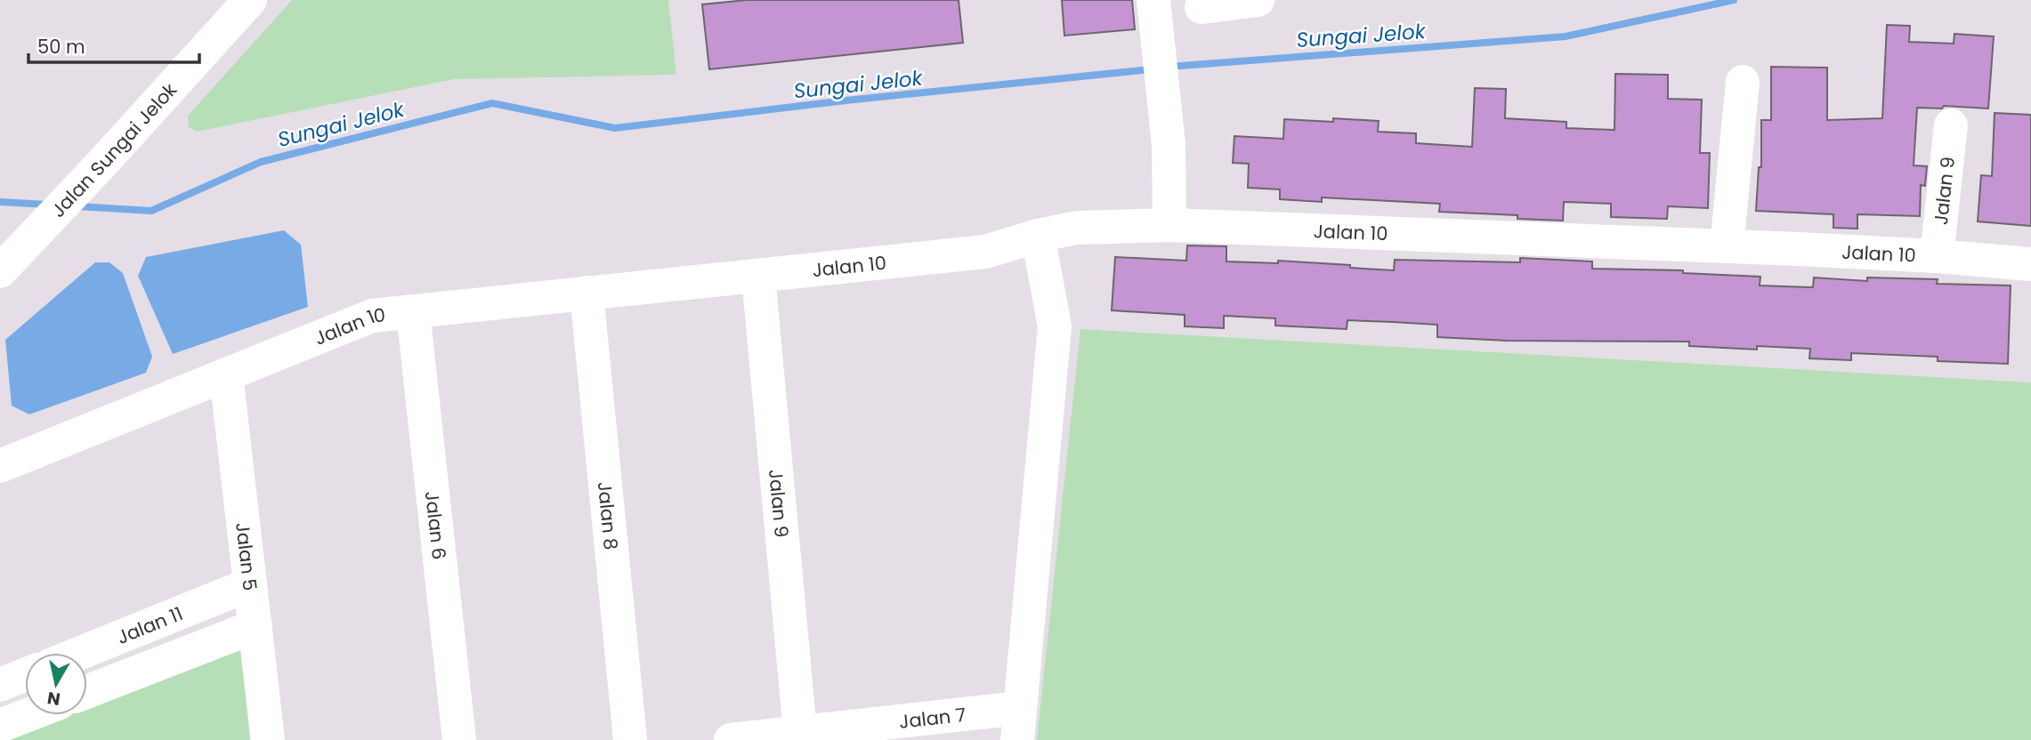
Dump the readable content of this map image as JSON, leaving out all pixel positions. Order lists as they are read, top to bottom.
{
  "streets": {
    "street": [
      "Jalan Sungai Jelok",
      "Jalan 9",
      "Jalan 10",
      "Jalan 8",
      "Jalan 6",
      "Jalan 5",
      "Jalan 11",
      "Jalan 7"
    ]
  },
  "crossings": [
    ["Jalan 9", "Jalan 10"],
    ["Jalan 9", "Jalan 7"],
    ["Jalan 10", "Jalan 8"],
    ["Jalan 10", "Jalan 6"],
    ["Jalan 10", "Jalan 5"],
    ["Jalan 5", "Jalan 11"]
  ],
  "water": ["Sungai Jelok"],
  "scale_bar": "50 m",
  "north": "bottom"
}
